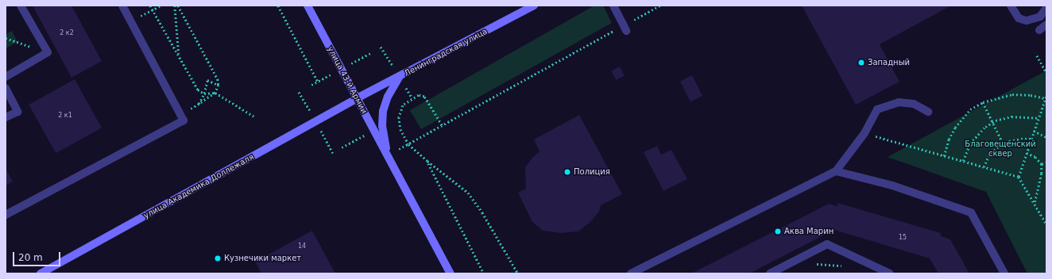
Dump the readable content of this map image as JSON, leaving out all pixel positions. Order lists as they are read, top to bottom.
{
  "streets": {
    "main road": ["Ленинградская улица", "улица 43-й Армии", "улица Академика Доллежаля"]
  },
  "crossings": [
    ["Ленинградская улица", "улица 43-й Армии"],
    ["Ленинградская улица", "улица Академика Доллежаля"],
    ["улица 43-й Армии", "улица Академика Доллежаля"]
  ],
  "parks": ["Благовещенский сквер"],
  "places": [
    "Западный",
    "Полиция",
    "Аква Марин",
    "Кузнечики маркет"
  ],
  "house_numbers": [
    "2 к2",
    "2 к1",
    "15",
    "14"
  ],
  "scale_bar": "20 m"
}
